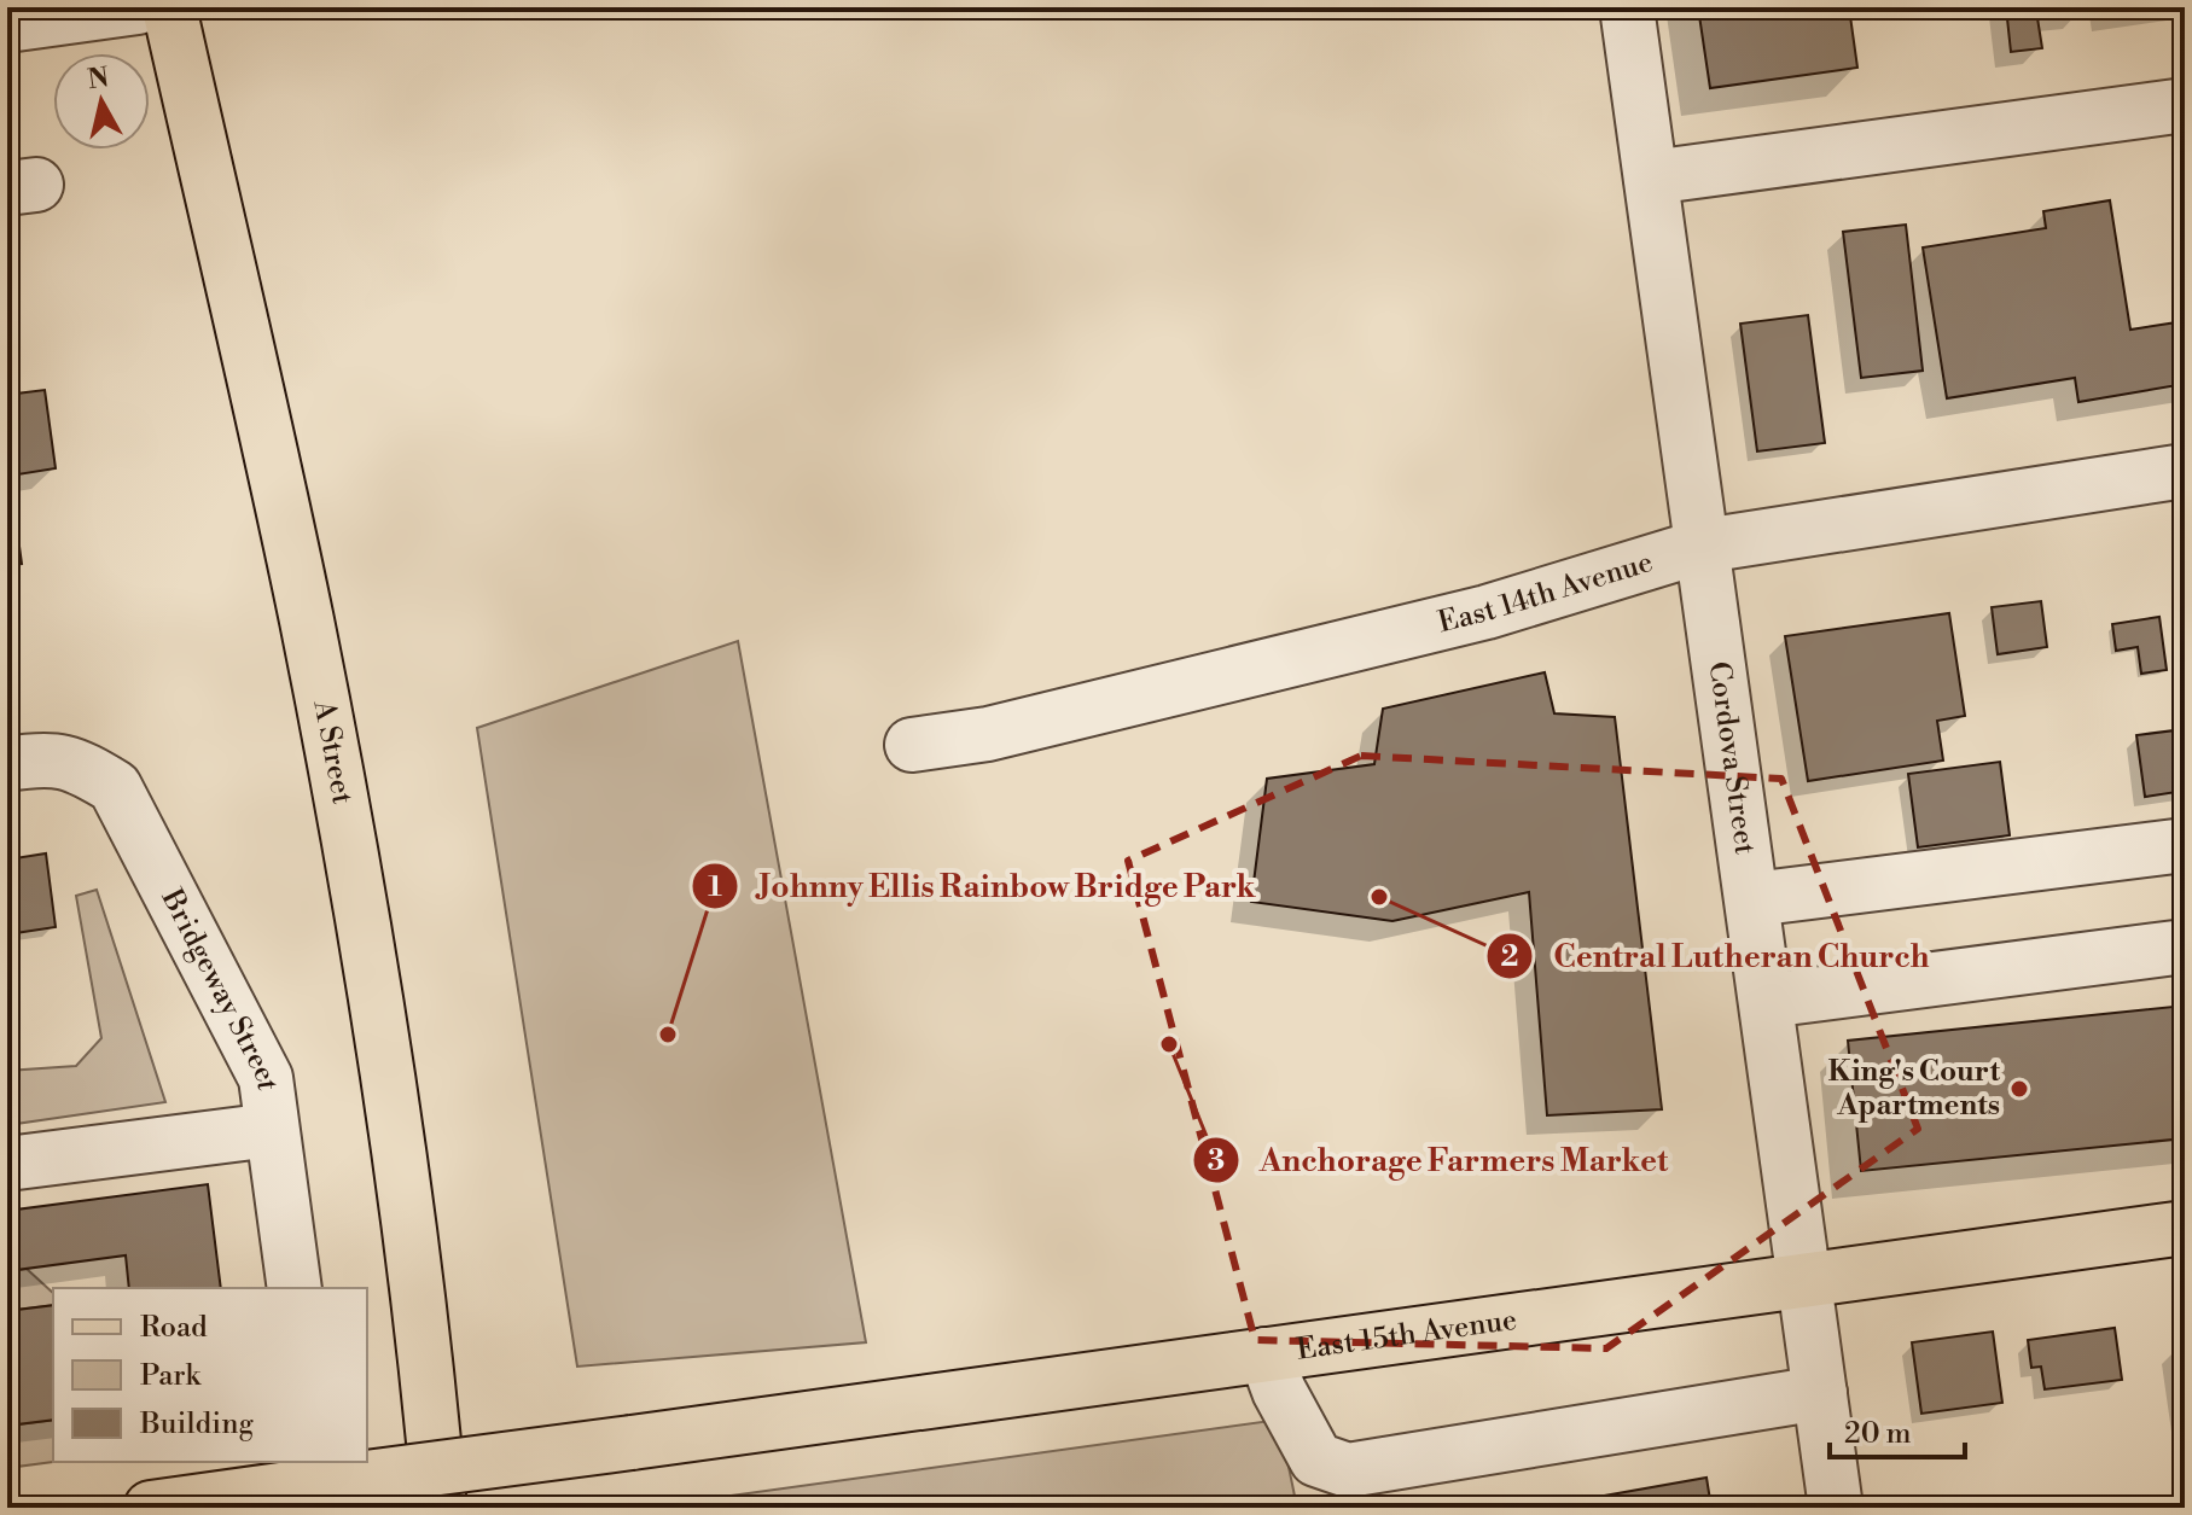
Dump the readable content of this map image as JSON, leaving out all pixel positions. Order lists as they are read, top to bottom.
{
  "streets": {
    "main road": ["A Street", "East 15th Avenue"],
    "street": ["East 14th Avenue", "Cordova Street", "Bridgeway Street"]
  },
  "crossings": [
    ["East 14th Avenue", "Cordova Street"],
    ["Cordova Street", "East 15th Avenue"]
  ],
  "places": [
    "Central Lutheran Church",
    "Johnny Ellis Rainbow Bridge Park",
    "Anchorage Farmers Market",
    "King's Court Apartments"
  ],
  "legend": ["Road", "Park", "Building"],
  "scale_bar": "20 m",
  "north": "top"
}
